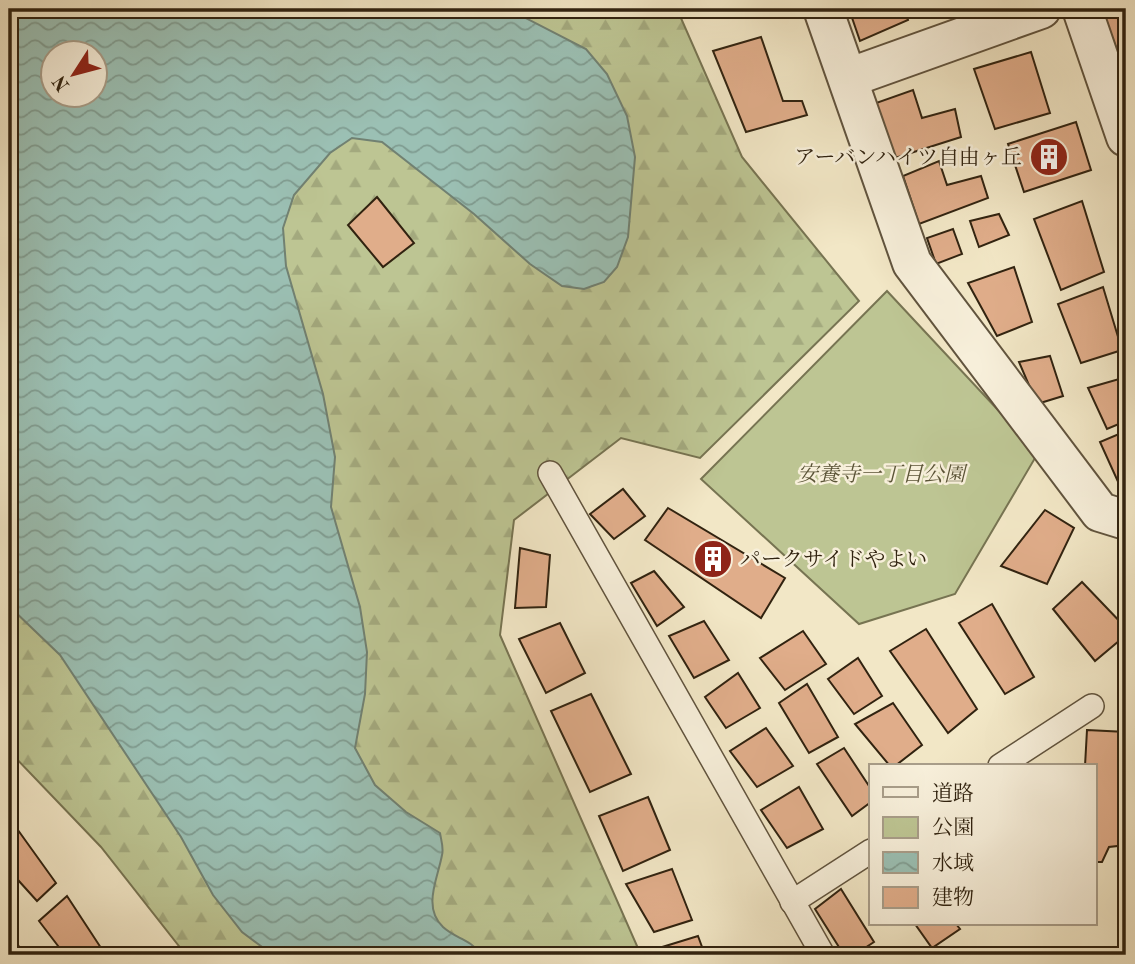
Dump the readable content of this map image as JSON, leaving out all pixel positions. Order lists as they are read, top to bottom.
{
  "parks": ["安養寺一丁目公園"],
  "places": {
    "building": ["アーバンハイツ自由ヶ丘", "パークサイドやよい"]
  },
  "legend": [
    "道路",
    "公園",
    "水域",
    "建物"
  ],
  "north": "bottom left"
}
